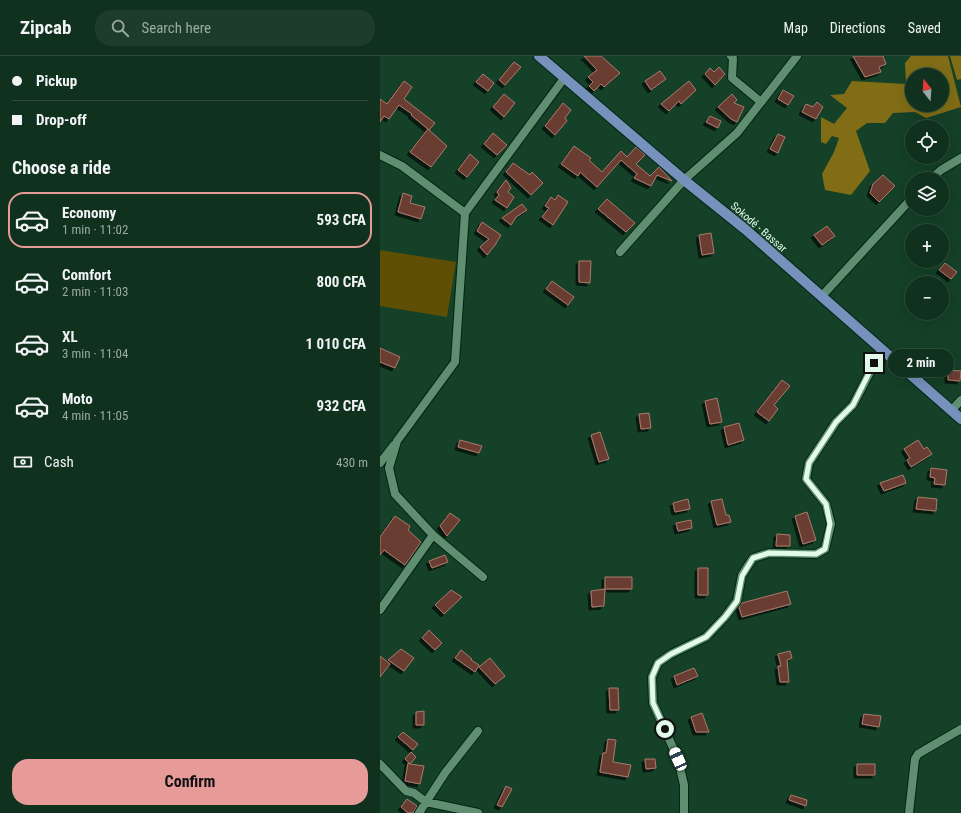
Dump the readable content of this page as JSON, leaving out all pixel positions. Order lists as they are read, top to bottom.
{
  "streets": {
    "main road": ["Sokodé - Bassar"]
  },
  "north": "top",
  "page": {
    "header": "Zipcab",
    "search": "Search here",
    "nav": ["Map", "Directions", "Saved"],
    "banner": ["Pickup", "Drop-off"],
    "map_buttons": ["+", "−"],
    "heading": "Choose a ride",
    "list": [
      {
        "name": "Economy",
        "note": "1 min · 11:02",
        "value": "593 CFA"
      },
      {
        "name": "Comfort",
        "note": "2 min · 11:03",
        "value": "800 CFA"
      },
      {
        "name": "XL",
        "note": "3 min · 11:04",
        "value": "1 010 CFA"
      },
      {
        "name": "Moto",
        "note": "4 min · 11:05",
        "value": "932 CFA"
      }
    ],
    "bubble": "2 min",
    "pay": ["Cash", "430 m"],
    "buttons": "Confirm"
  }
}
